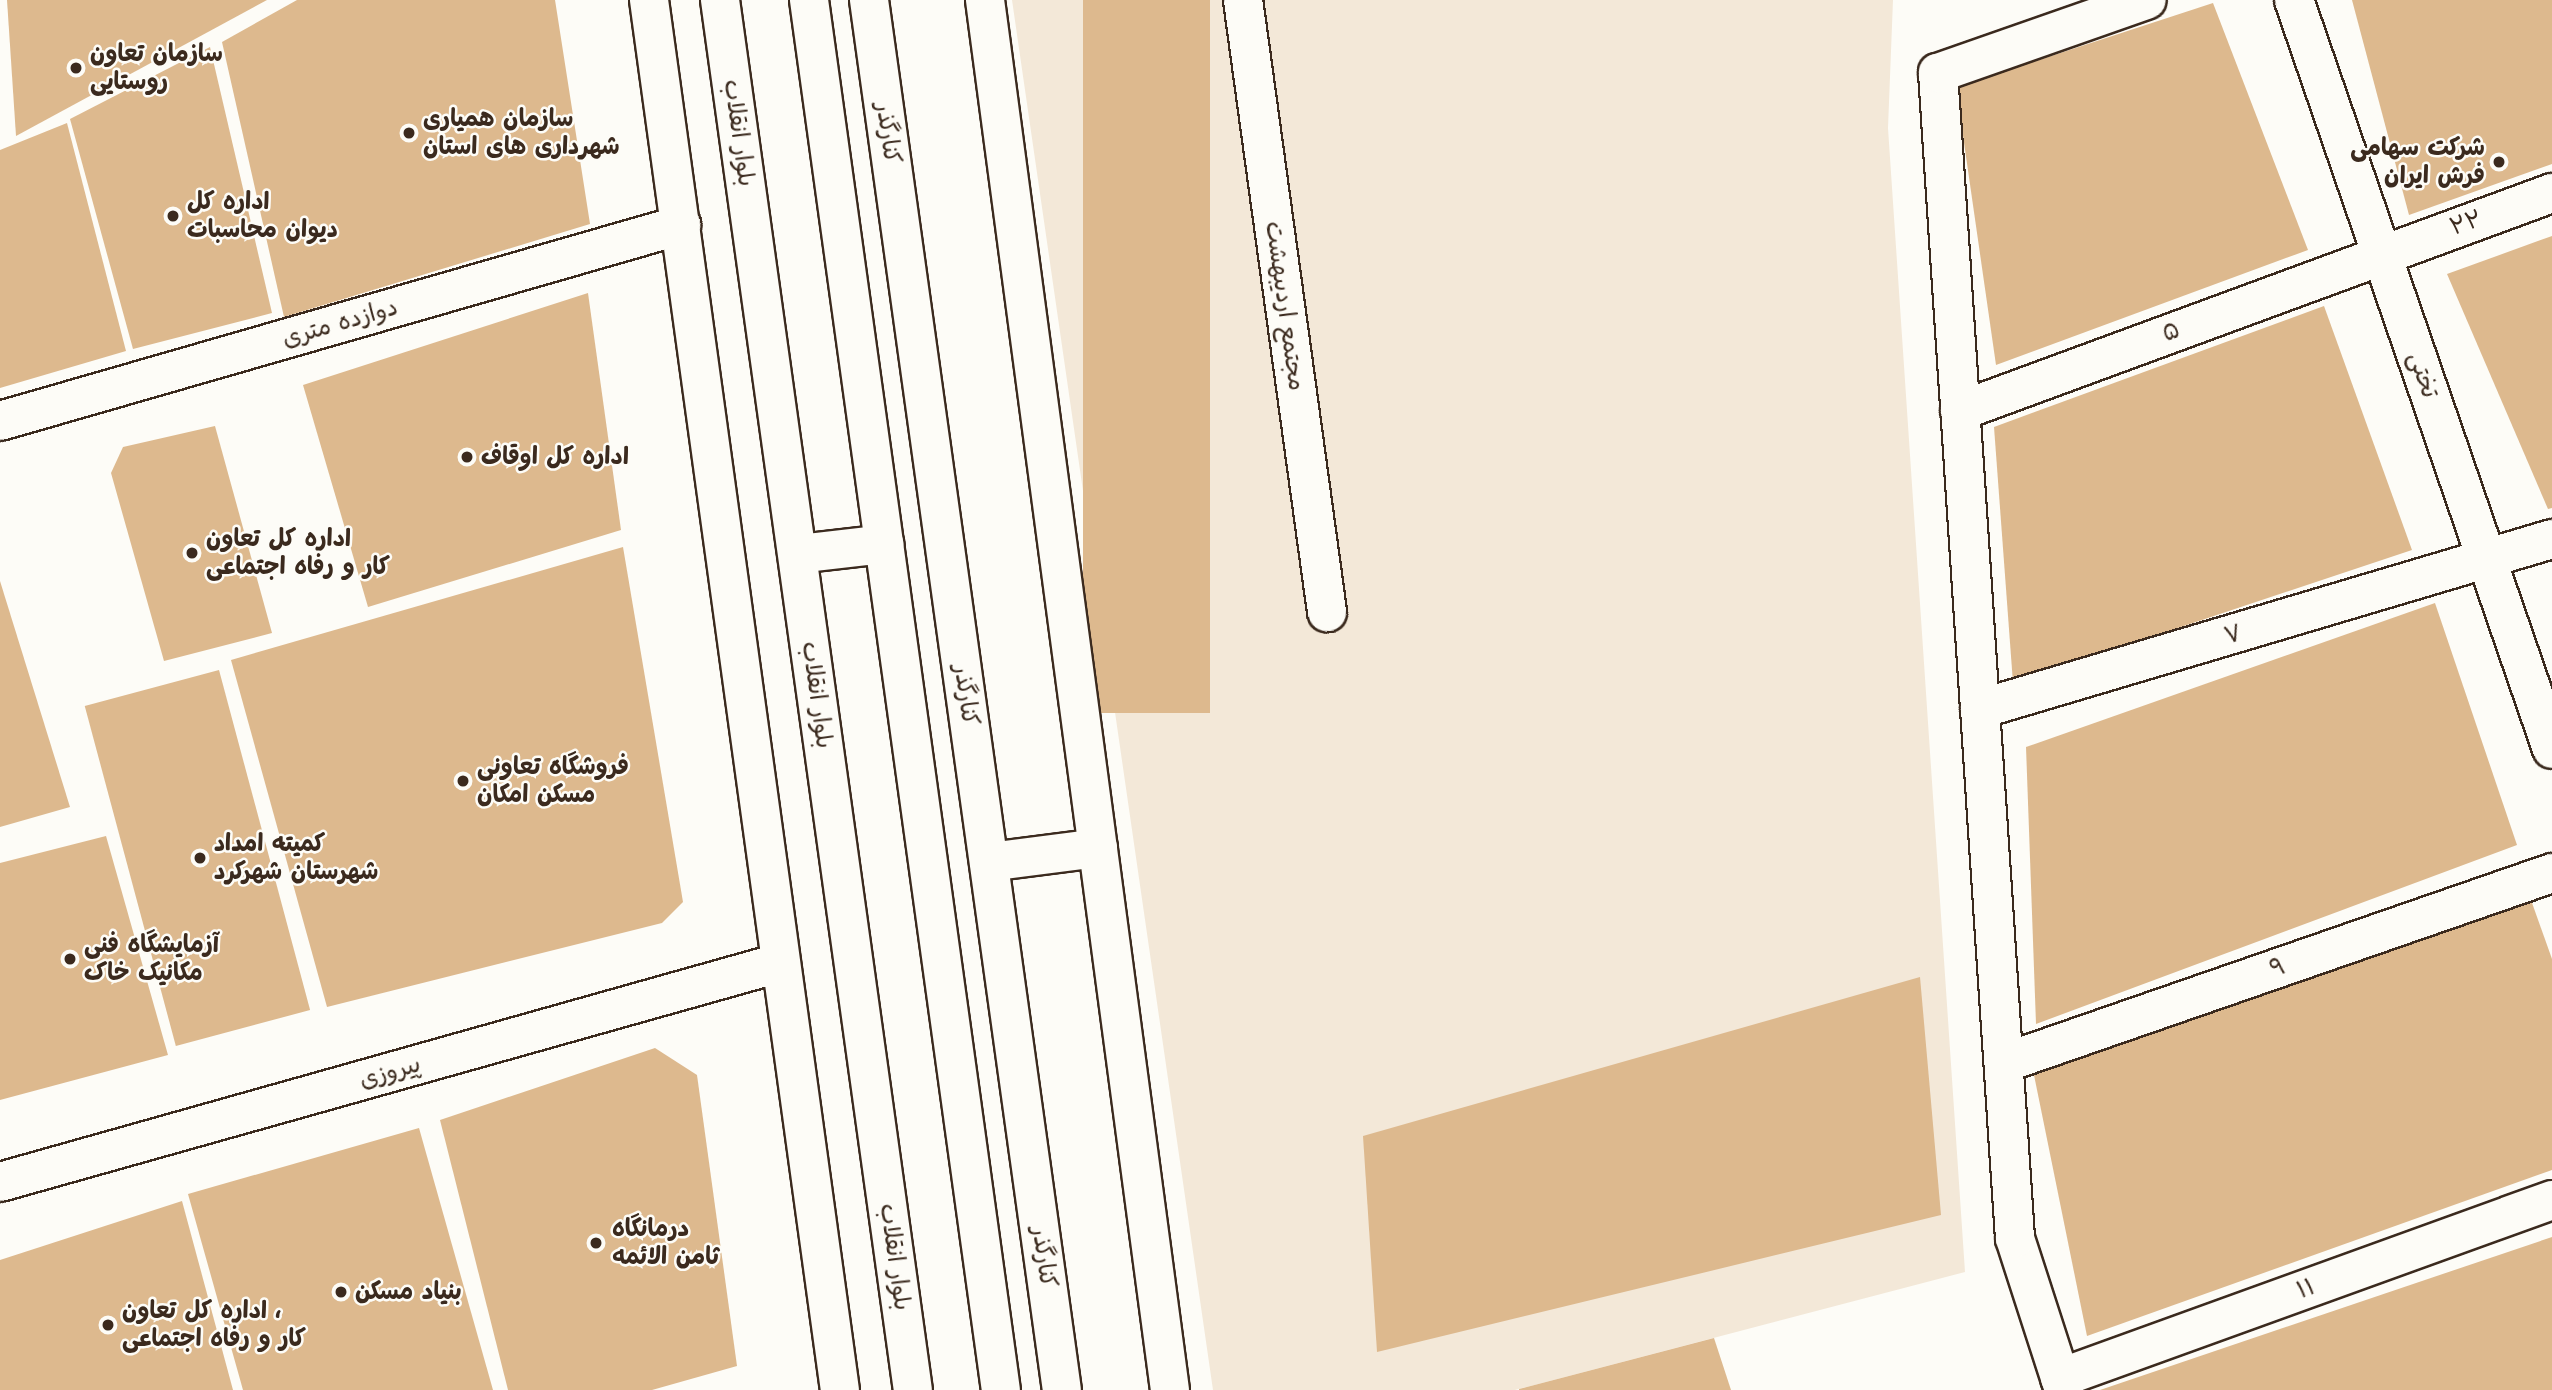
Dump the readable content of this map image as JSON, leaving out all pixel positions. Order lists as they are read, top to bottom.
{
  "streets": {
    "street": [
      "بلوار انقلاب",
      "کنارگذر",
      "۲۲",
      "مجتمع اردیبهشت",
      "دوازده متری",
      "۵",
      "تختی",
      "۷",
      "۹",
      "پیروزی",
      "۱۱"
    ]
  },
  "crossings": [
    ["۲۲", "۵"],
    ["۲۲", "تختی"],
    ["۵", "تختی"],
    ["تختی", "۷"]
  ],
  "places": [
    "سازمان تعاون روستایی",
    "سازمان همیاری شهرداری های استان",
    "شرکت سهامی فرش ایران",
    "اداره کل دیوان محاسبات",
    "اداره کل اوقاف",
    "اداره کل تعاون کار و رفاه اجتماعی",
    "فروشگاه تعاونی مسکن امکان",
    "کمیته امداد شهرستان شهرکرد",
    "آزمایشگاه فنی مکانیک خاک",
    "درمانگاه ثامن الائمه",
    "بنیاد مسکن",
    "اداره کل تعاون ، کار و رفاه اجتماعی"
  ]
}
